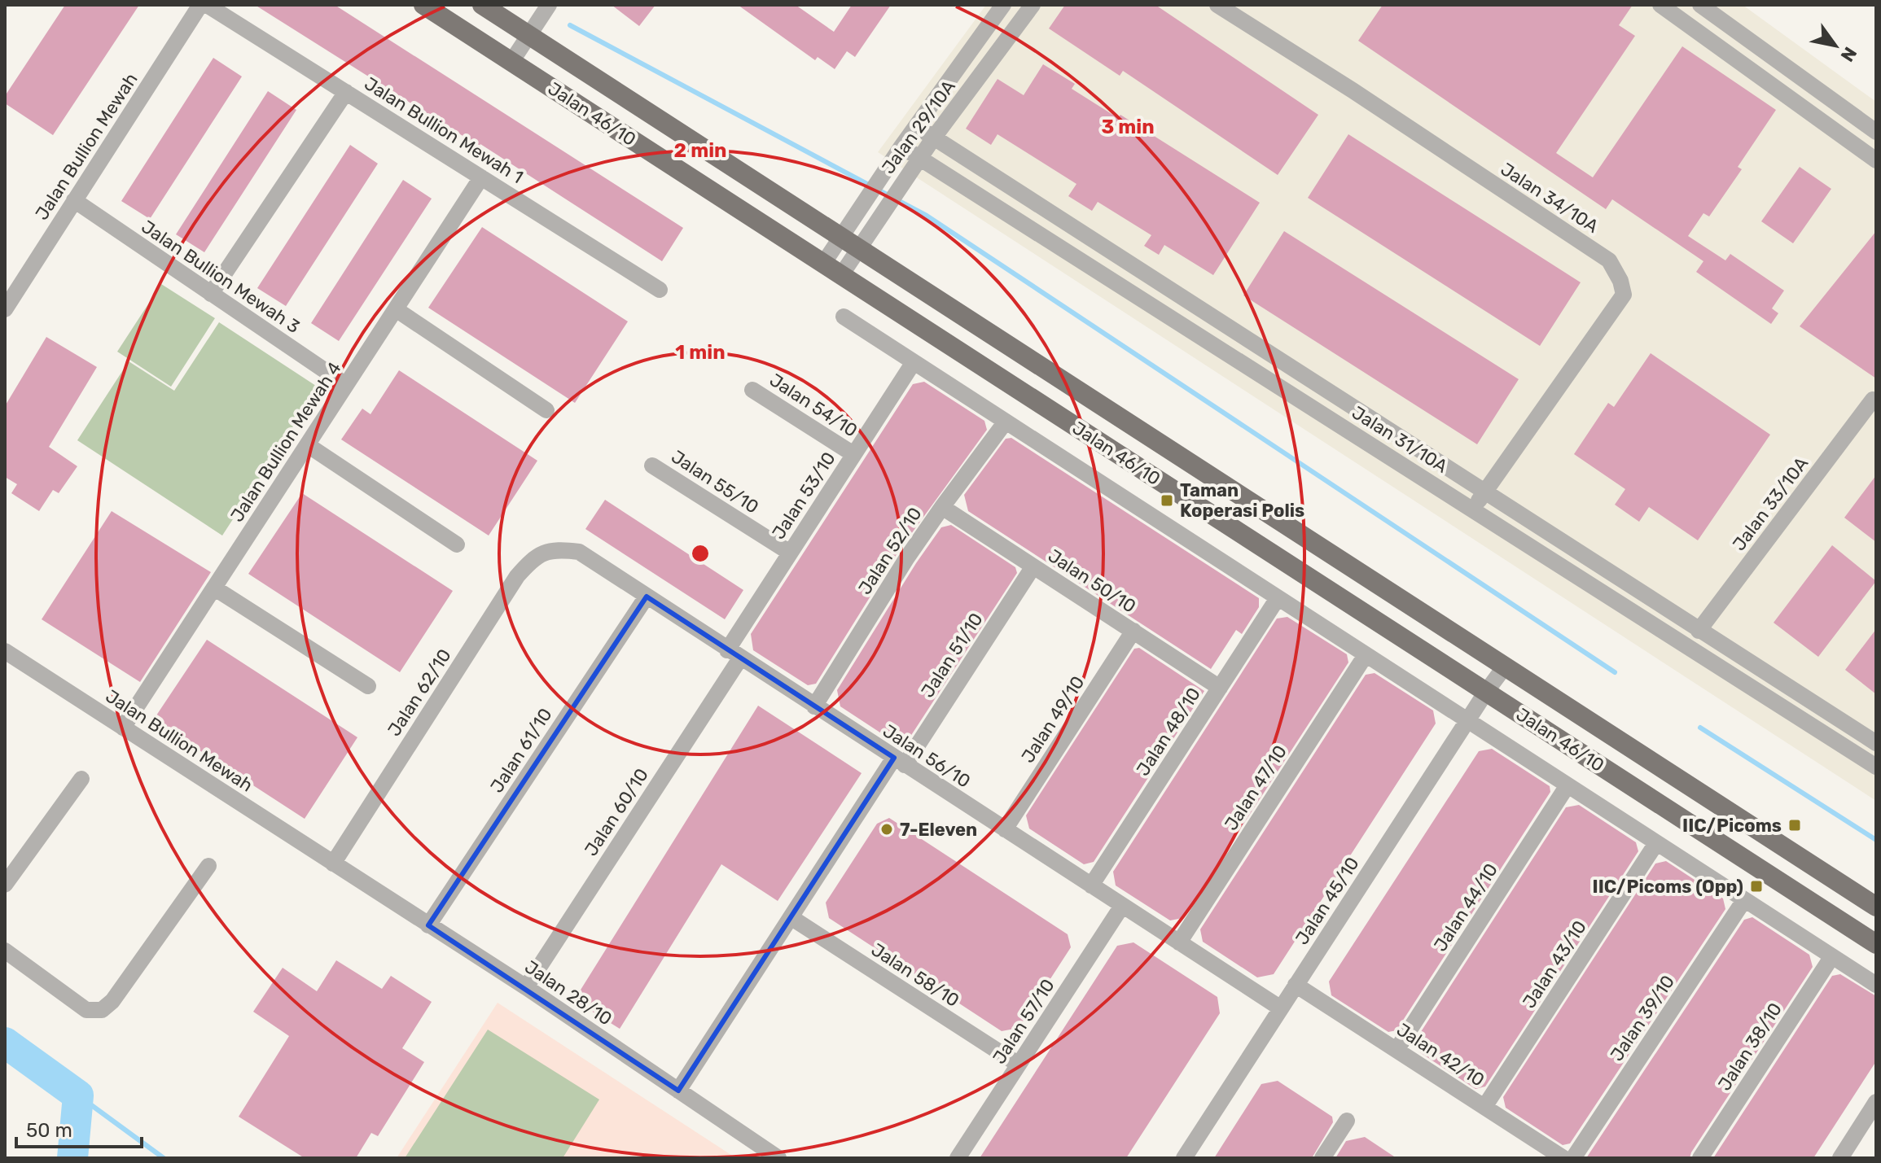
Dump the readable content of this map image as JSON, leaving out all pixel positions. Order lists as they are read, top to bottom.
{
  "streets": {
    "main road": ["Jalan 46/10"],
    "street": [
      "Jalan 29/10A",
      "Jalan Bullion Mewah 1",
      "Jalan Bullion Mewah",
      "Jalan 34/10A",
      "Jalan Bullion Mewah 3",
      "Jalan 54/10",
      "Jalan 31/10A",
      "Jalan Bullion Mewah 4",
      "Jalan 55/10",
      "Jalan 53/10",
      "Jalan 33/10A",
      "Jalan 52/10",
      "Jalan 50/10",
      "Jalan 51/10",
      "Jalan 62/10",
      "Jalan 49/10",
      "Jalan 48/10",
      "Jalan 61/10",
      "Jalan 56/10",
      "Jalan 47/10",
      "Jalan 60/10",
      "Jalan 45/10",
      "Jalan 44/10",
      "Jalan 43/10",
      "Jalan 58/10",
      "Jalan 28/10",
      "Jalan 39/10",
      "Jalan 57/10",
      "Jalan 38/10",
      "Jalan 42/10"
    ]
  },
  "crossings": [
    ["Jalan 46/10", "Jalan 29/10A"],
    ["Jalan 46/10", "Jalan 53/10"],
    ["Jalan 46/10", "Jalan 52/10"],
    ["Jalan 46/10", "Jalan 48/10"],
    ["Jalan 46/10", "Jalan 47/10"],
    ["Jalan 46/10", "Jalan 45/10"],
    ["Jalan 46/10", "Jalan 44/10"],
    ["Jalan 46/10", "Jalan 43/10"],
    ["Jalan 46/10", "Jalan 39/10"],
    ["Jalan 46/10", "Jalan 38/10"],
    ["Jalan 29/10A", "Jalan 31/10A"],
    ["Jalan Bullion Mewah 1", "Jalan Bullion Mewah 4"],
    ["Jalan Bullion Mewah", "Jalan Bullion Mewah 3"],
    ["Jalan Bullion Mewah", "Jalan Bullion Mewah 4"],
    ["Jalan Bullion Mewah", "Jalan 62/10"],
    ["Jalan Bullion Mewah", "Jalan 28/10"],
    ["Jalan 34/10A", "Jalan 31/10A"],
    ["Jalan Bullion Mewah 3", "Jalan Bullion Mewah 4"],
    ["Jalan 54/10", "Jalan 53/10"],
    ["Jalan 31/10A", "Jalan 33/10A"],
    ["Jalan 55/10", "Jalan 53/10"],
    ["Jalan 53/10", "Jalan 56/10"],
    ["Jalan 53/10", "Jalan 60/10"],
    ["Jalan 52/10", "Jalan 50/10"],
    ["Jalan 52/10", "Jalan 56/10"],
    ["Jalan 50/10", "Jalan 51/10"],
    ["Jalan 50/10", "Jalan 49/10"],
    ["Jalan 50/10", "Jalan 48/10"],
    ["Jalan 51/10", "Jalan 56/10"],
    ["Jalan 62/10", "Jalan 56/10"],
    ["Jalan 62/10", "Jalan 28/10"],
    ["Jalan 49/10", "Jalan 56/10"],
    ["Jalan 48/10", "Jalan 56/10"],
    ["Jalan 61/10", "Jalan 56/10"],
    ["Jalan 61/10", "Jalan 28/10"],
    ["Jalan 56/10", "Jalan 47/10"],
    ["Jalan 56/10", "Jalan 60/10"],
    ["Jalan 56/10", "Jalan 45/10"],
    ["Jalan 56/10", "Jalan 57/10"],
    ["Jalan 60/10", "Jalan 28/10"],
    ["Jalan 45/10", "Jalan 42/10"],
    ["Jalan 44/10", "Jalan 42/10"],
    ["Jalan 43/10", "Jalan 42/10"],
    ["Jalan 58/10", "Jalan 57/10"]
  ],
  "places": {
    "transit": ["Taman Koperasi Polis", "IIC/Picoms", "IIC/Picoms (Opp)"],
    "other": ["7-Eleven"]
  },
  "scale_bar": "50 m",
  "north": "bottom right",
  "rings": ["3 min", "2 min", "1 min"]
}
